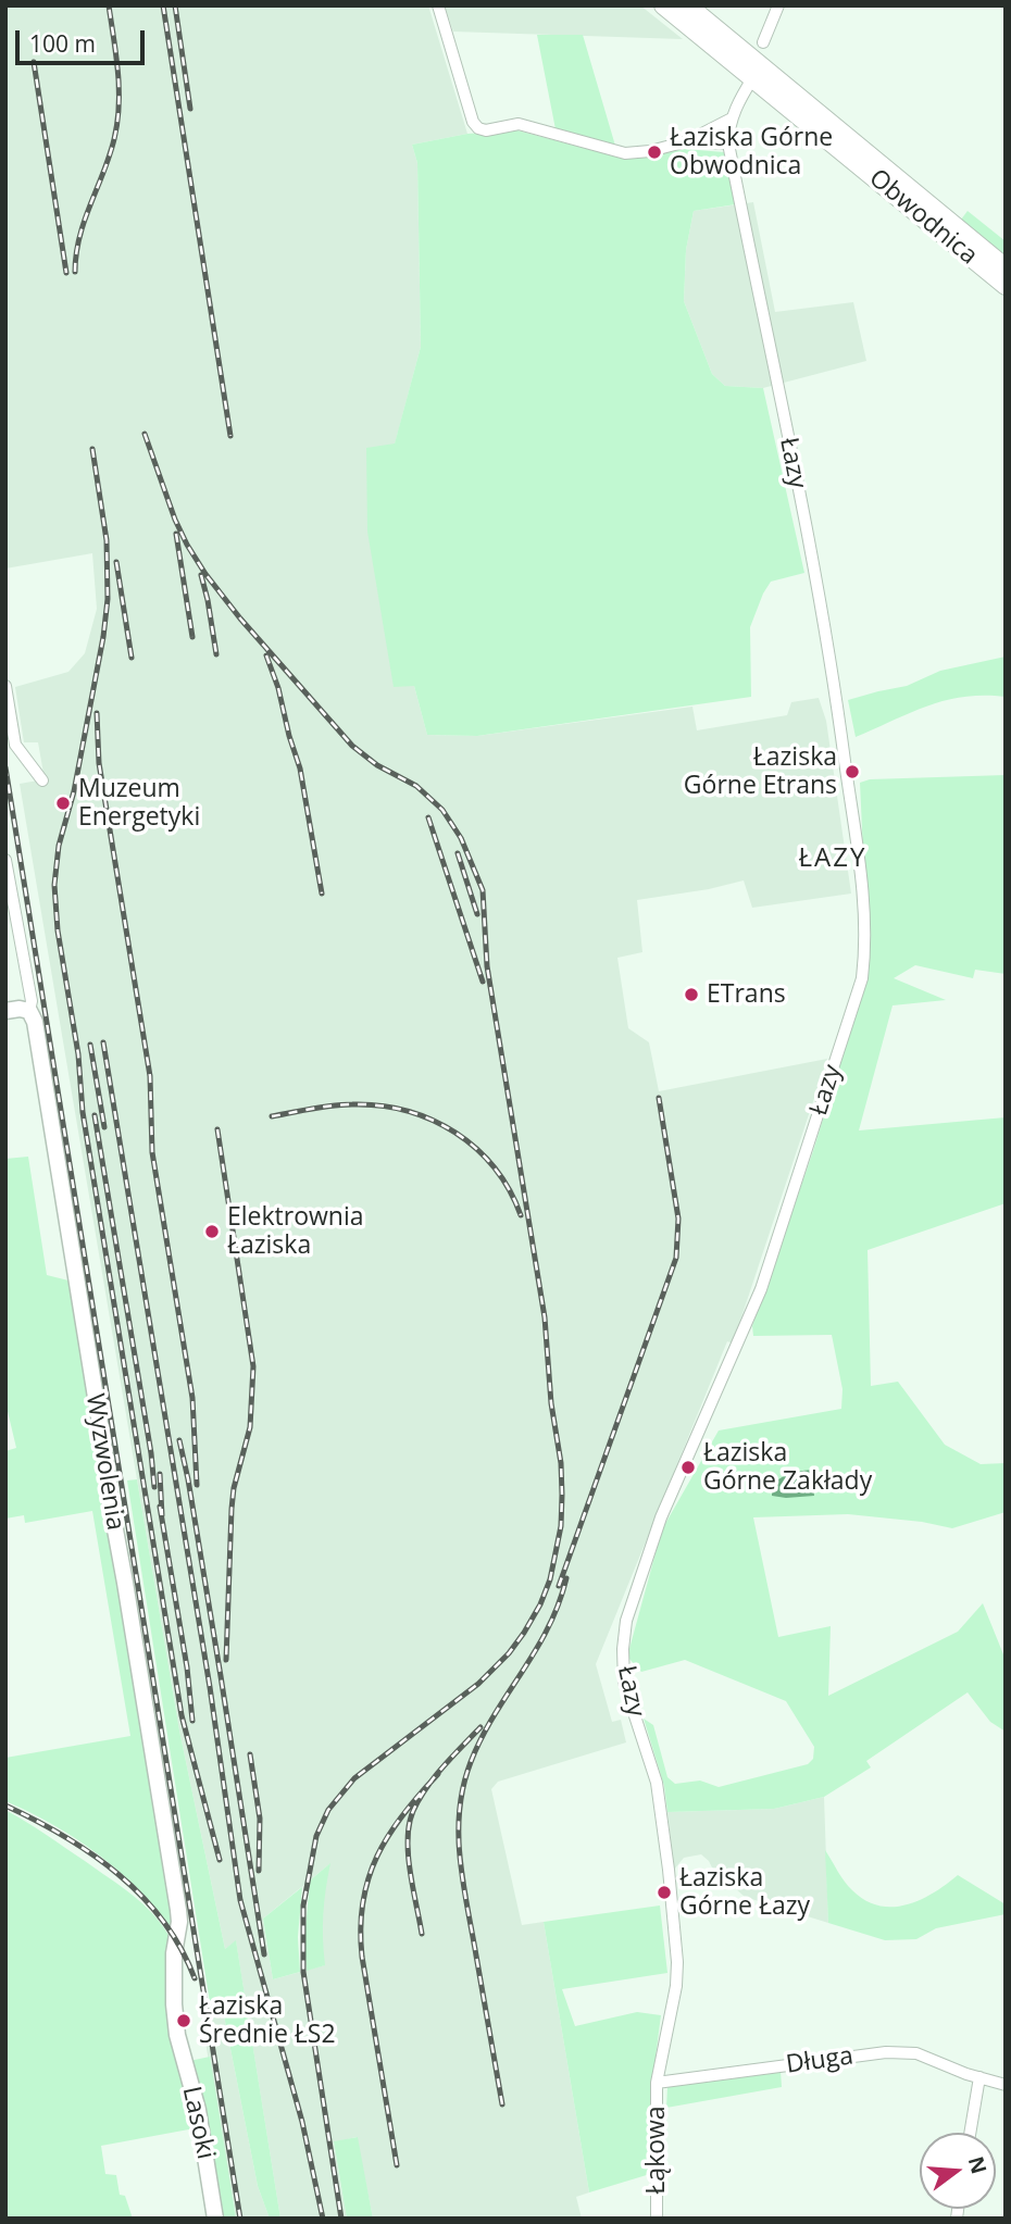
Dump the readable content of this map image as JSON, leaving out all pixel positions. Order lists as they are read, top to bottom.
{
  "streets": {
    "main road": ["Obwodnica"],
    "street": [
      "Łazy",
      "Wyzwolenia",
      "Długa",
      "Lasoki",
      "Łąkowa"
    ]
  },
  "crossings": [
    ["Obwodnica", "Łazy"],
    ["Łazy", "Długa"],
    ["Łazy", "Łąkowa"],
    ["Wyzwolenia", "Lasoki"],
    ["Długa", "Łąkowa"]
  ],
  "districts": ["ŁAZY"],
  "places": [
    "Łaziska Górne Obwodnica",
    "Łaziska Górne Etrans",
    "Muzeum Energetyki",
    "ETrans",
    "Elektrownia Łaziska",
    "Łaziska Górne Zakłady",
    "Łaziska Górne Łazy",
    "Łaziska Średnie ŁS2"
  ],
  "scale_bar": "100 m",
  "north": "right"
}
